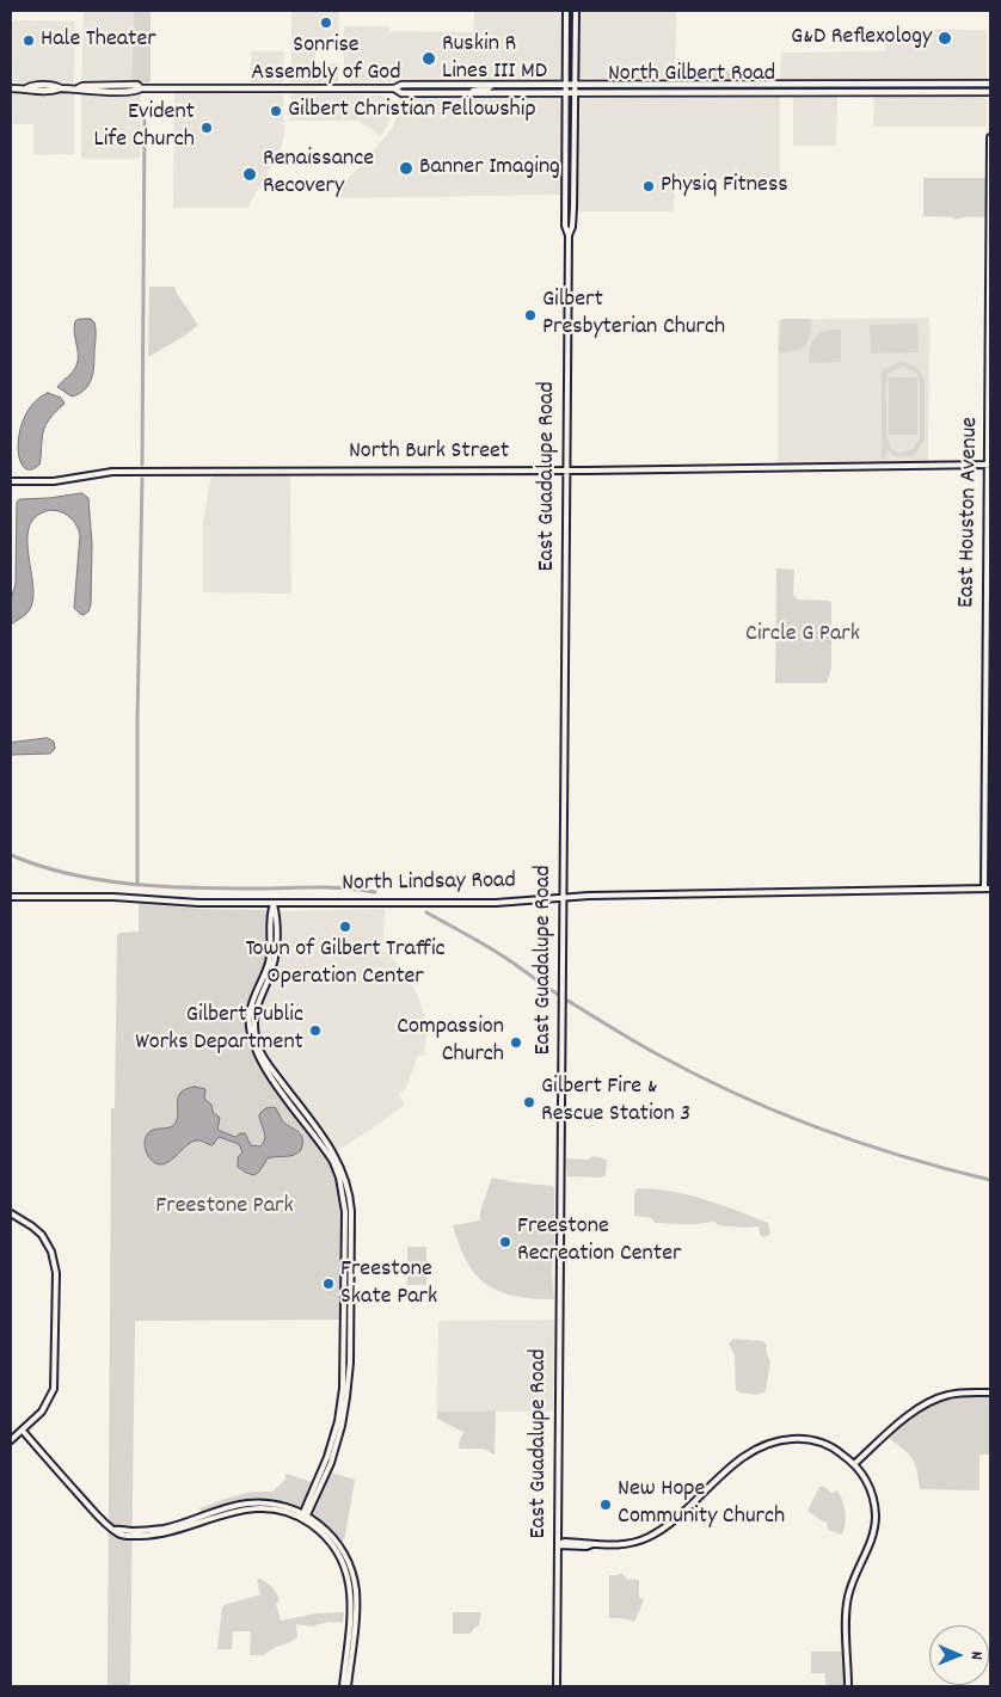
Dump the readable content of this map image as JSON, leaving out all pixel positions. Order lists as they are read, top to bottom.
{
  "streets": {
    "main road": ["North Gilbert Road"],
    "street": [
      "North Burk Street",
      "East Guadalupe Road",
      "East Houston Avenue",
      "North Lindsay Road"
    ]
  },
  "crossings": [
    ["North Gilbert Road", "East Guadalupe Road"],
    ["North Burk Street", "East Guadalupe Road"],
    ["North Burk Street", "East Houston Avenue"],
    ["East Guadalupe Road", "North Lindsay Road"],
    ["East Houston Avenue", "North Lindsay Road"]
  ],
  "parks": ["Circle G Park", "Freestone Park"],
  "places": [
    "Sonrise Assembly of God",
    "G&D Reflexology",
    "Hale Theater",
    "Ruskin R Lines III MD",
    "Gilbert Christian Fellowship",
    "Evident Life Church",
    "Banner Imaging",
    "Renaissance Recovery",
    "Physiq Fitness",
    "Gilbert Presbyterian Church",
    "Town of Gilbert Traffic Operation Center",
    "Gilbert Public Works Department",
    "Compassion Church",
    "Gilbert Fire & Rescue Station 3",
    "Freestone Recreation Center",
    "Freestone Skate Park",
    "New Hope Community Church"
  ],
  "north": "right"
}
